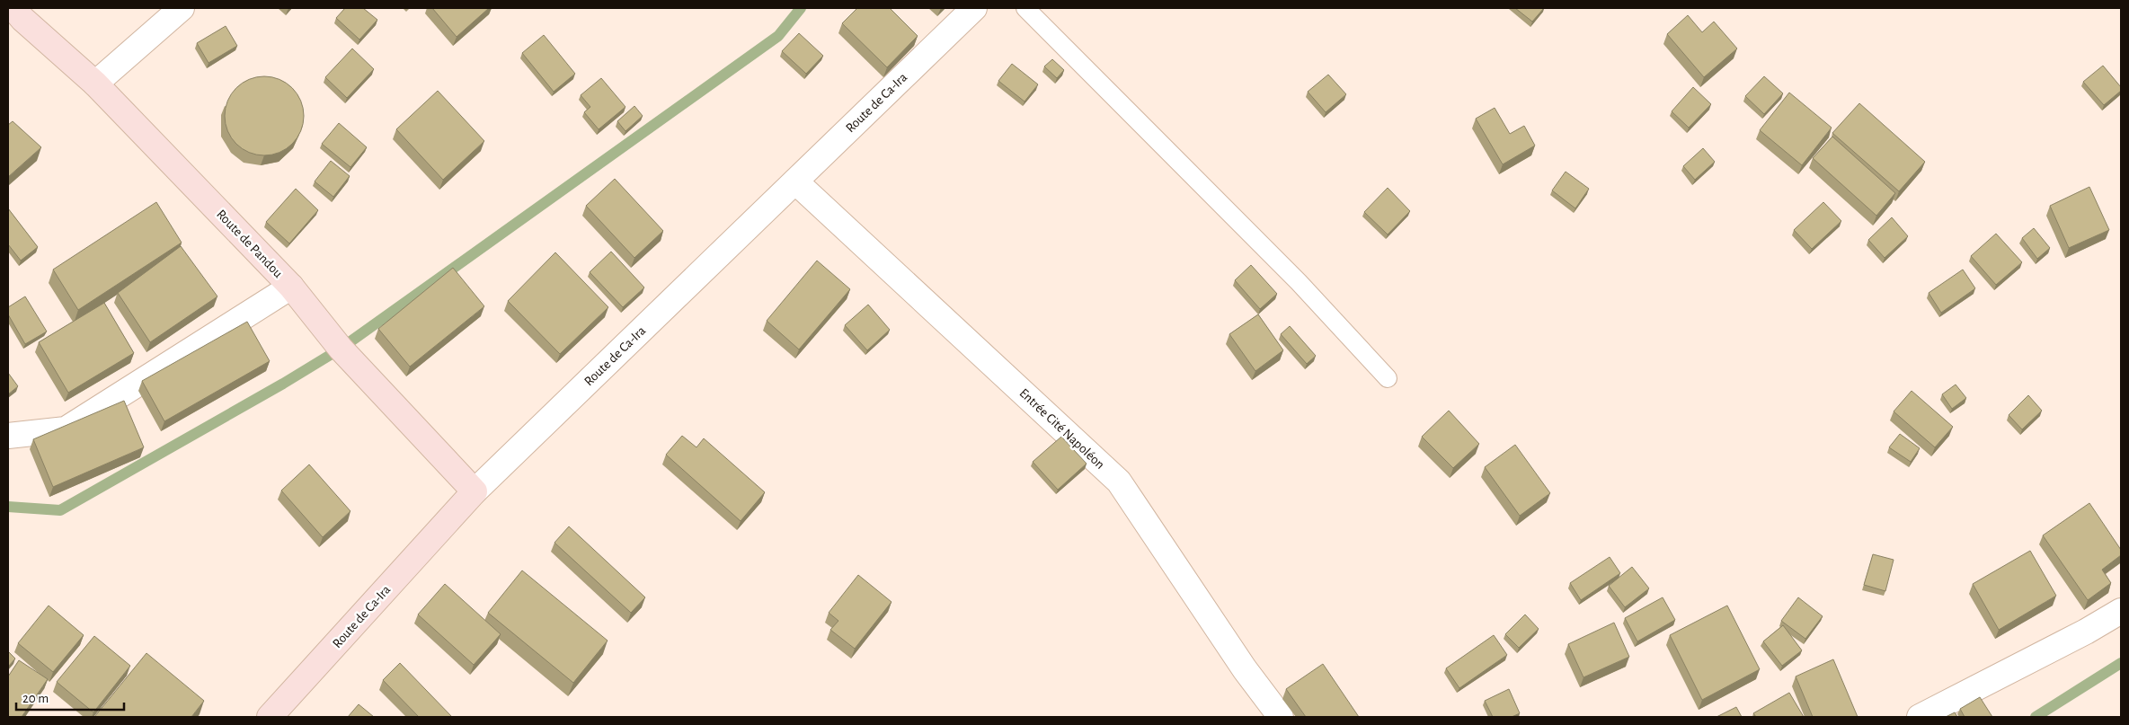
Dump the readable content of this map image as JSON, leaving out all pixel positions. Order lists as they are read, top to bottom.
{
  "streets": {
    "street": ["Route de Ca-Ira", "Route de Pandou", "Entrée Cité Napoléon"]
  },
  "crossings": [
    ["Route de Ca-Ira", "Route de Pandou"],
    ["Route de Ca-Ira", "Entrée Cité Napoléon"]
  ],
  "scale_bar": "20 m"
}
